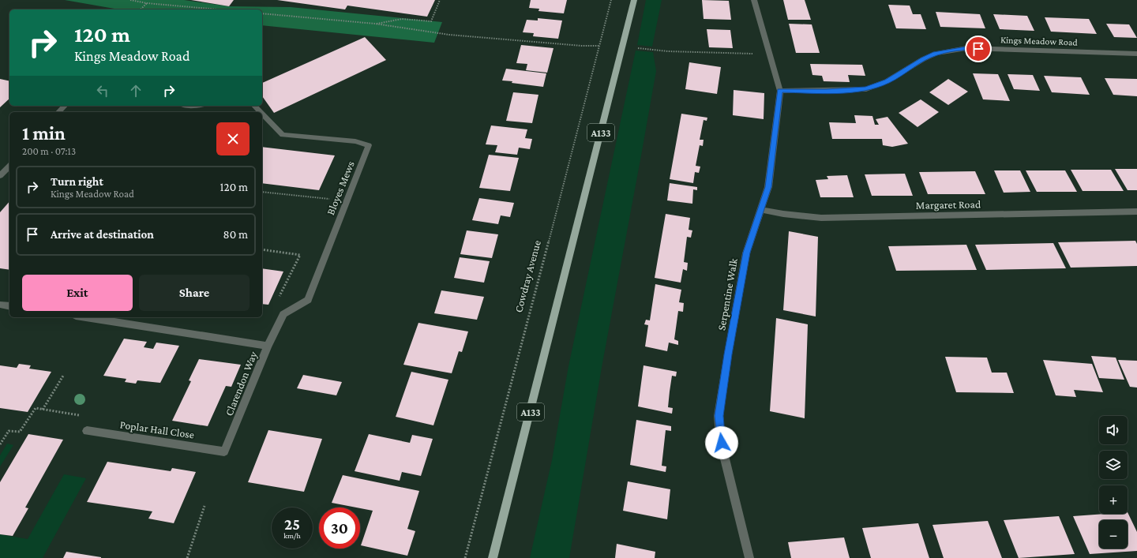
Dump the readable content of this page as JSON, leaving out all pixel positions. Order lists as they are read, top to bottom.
{
  "streets": {
    "main road": ["A133"],
    "street": [
      "Kings Meadow Road",
      "Bloyes Mews",
      "Margaret Road",
      "Serpentine Walk",
      "Clarendon Way",
      "Poplar Hall Close"
    ],
    "path": ["Cowdray Avenue"]
  },
  "crossings": [
    ["Kings Meadow Road", "Serpentine Walk"],
    ["Bloyes Mews", "Clarendon Way"],
    ["Margaret Road", "Serpentine Walk"],
    ["Clarendon Way", "Poplar Hall Close"]
  ],
  "page": {
    "turn": ["120 m", "Kings Meadow Road"],
    "heading": ["1 min", "200 m · 07:13"],
    "list": [
      {
        "name": "Turn right",
        "note": "Kings Meadow Road",
        "value": "120 m"
      },
      {
        "name": "Arrive at destination",
        "value": "80 m"
      }
    ],
    "buttons": ["Exit", "Share"],
    "map_buttons": ["+", "−"],
    "speed": "25 km/h",
    "limit": "30"
  }
}
